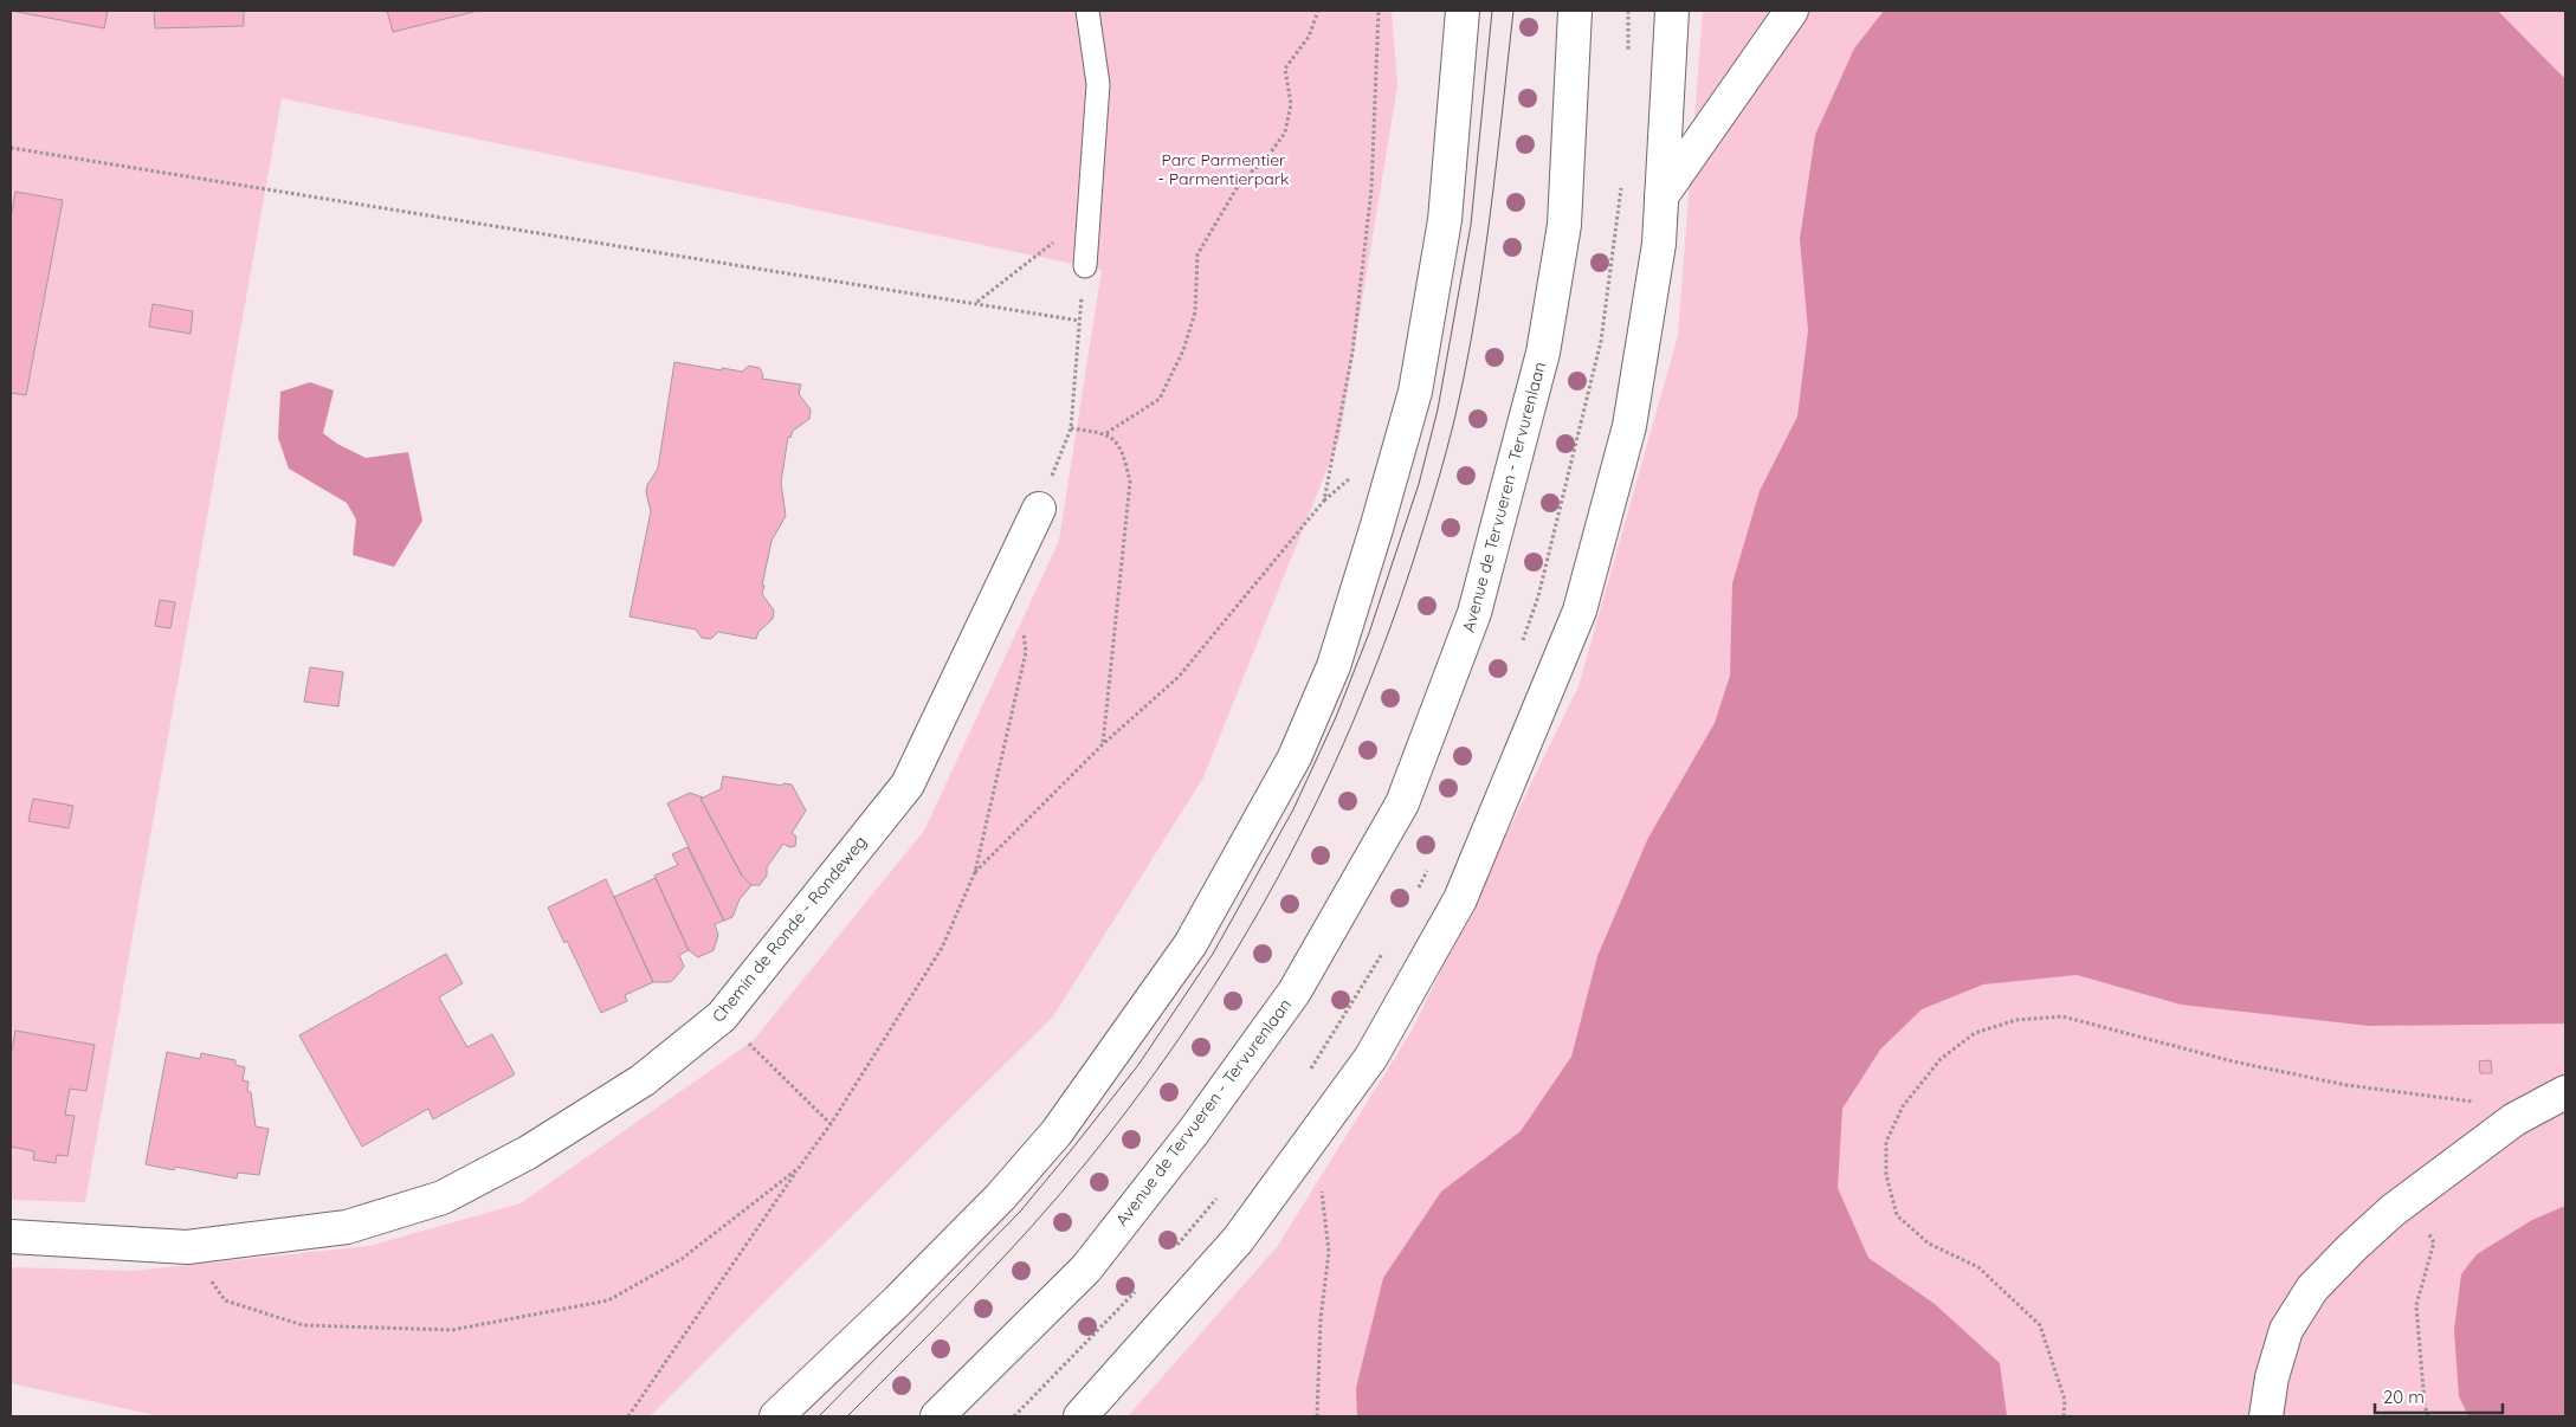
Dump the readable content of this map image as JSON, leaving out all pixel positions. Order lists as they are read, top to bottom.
{
  "streets": {
    "main road": ["Avenue de Tervueren - Tervurenlaan", "Chemin de Ronde - Rondeweg"]
  },
  "parks": ["Parc Parmentier - Parmentierpark"],
  "scale_bar": "20 m"
}
